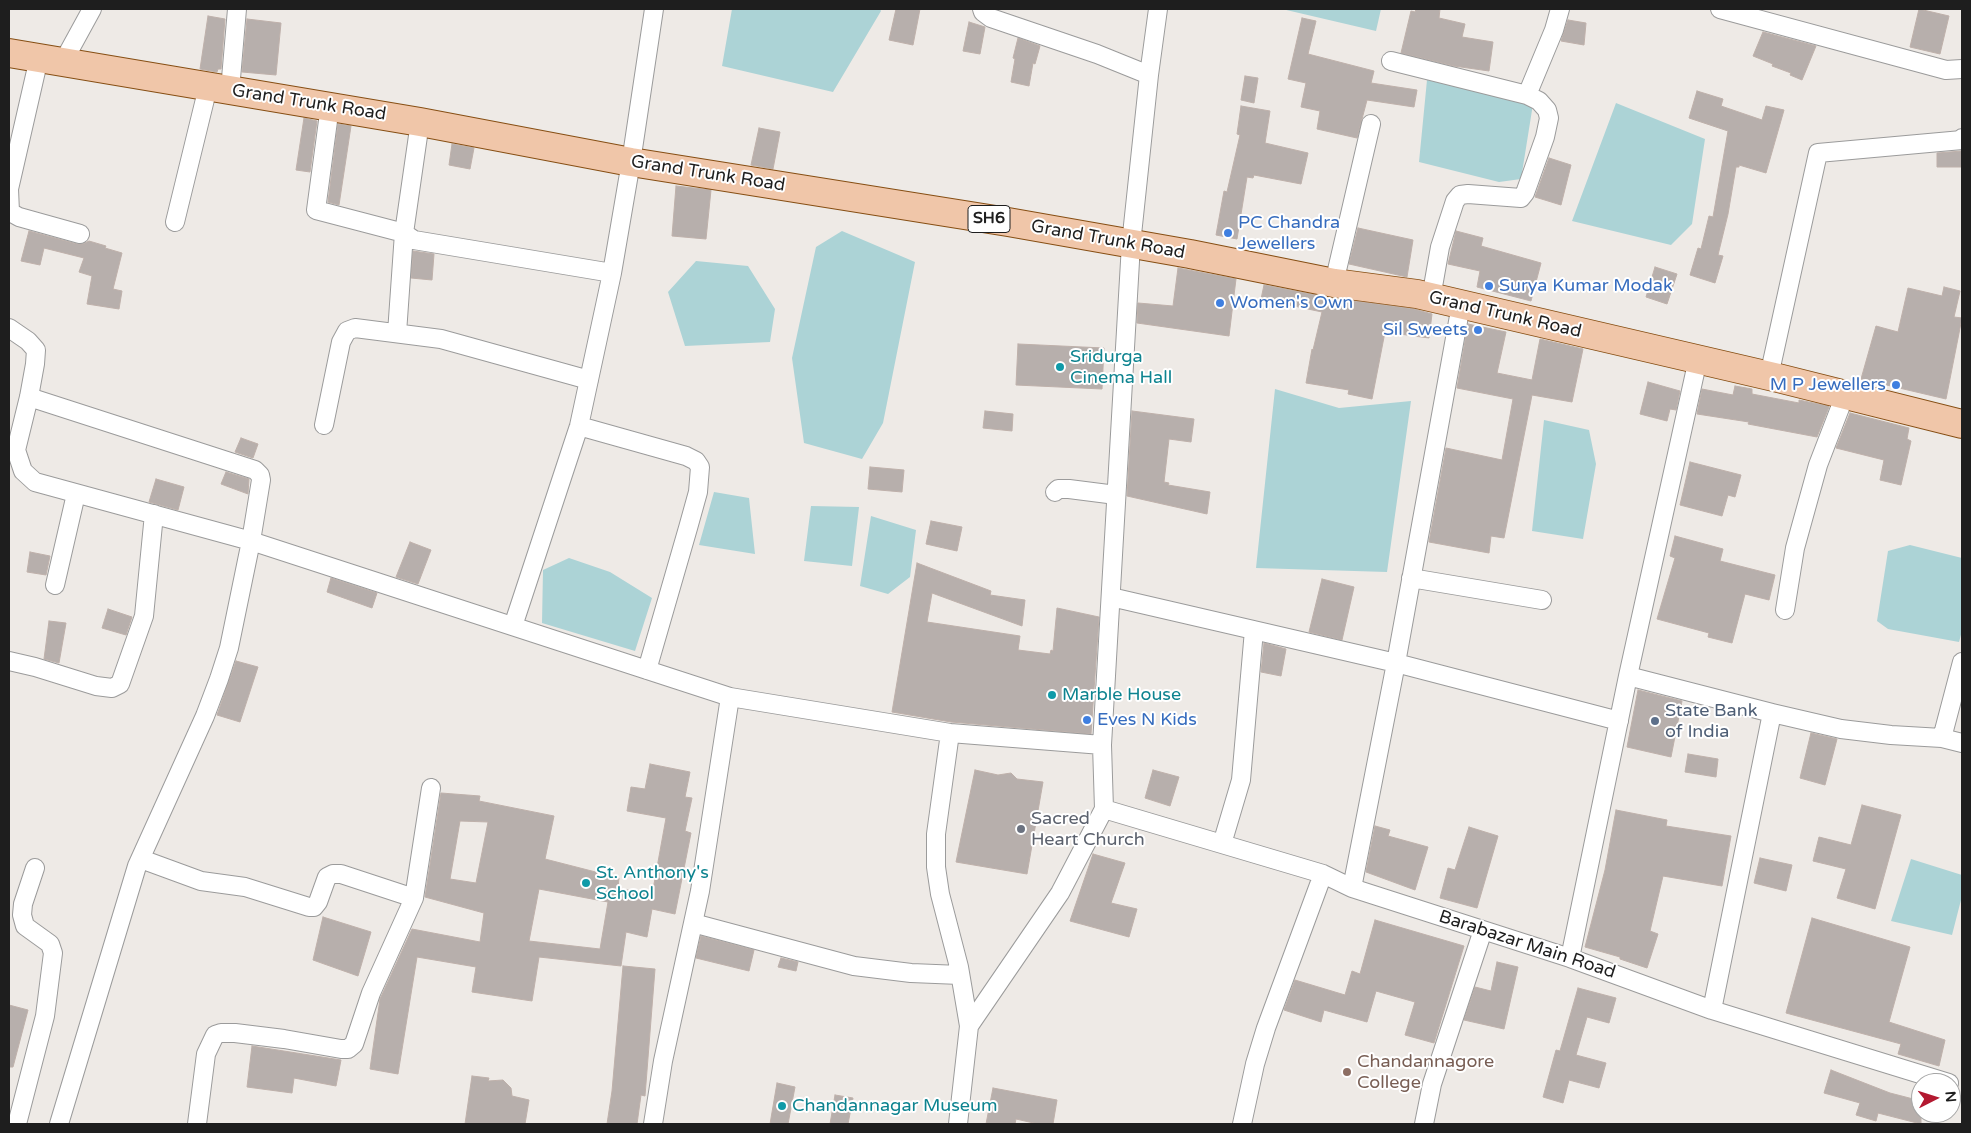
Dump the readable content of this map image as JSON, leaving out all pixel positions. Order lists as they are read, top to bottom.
{
  "streets": {
    "main road": ["Grand Trunk Road", "SH6"],
    "street": ["Barabazar Main Road"]
  },
  "places": [
    "PC Chandra Jewellers",
    "Surya Kumar Modak",
    "Women's Own",
    "Sil Sweets",
    "Sridurga Cinema Hall",
    "M P Jewellers",
    "Marble House",
    "Eves N Kids",
    "State Bank of India",
    "Sacred Heart Church",
    "St. Anthony's School",
    "Chandannagore College",
    "Chandannagar Museum"
  ],
  "north": "right"
}
